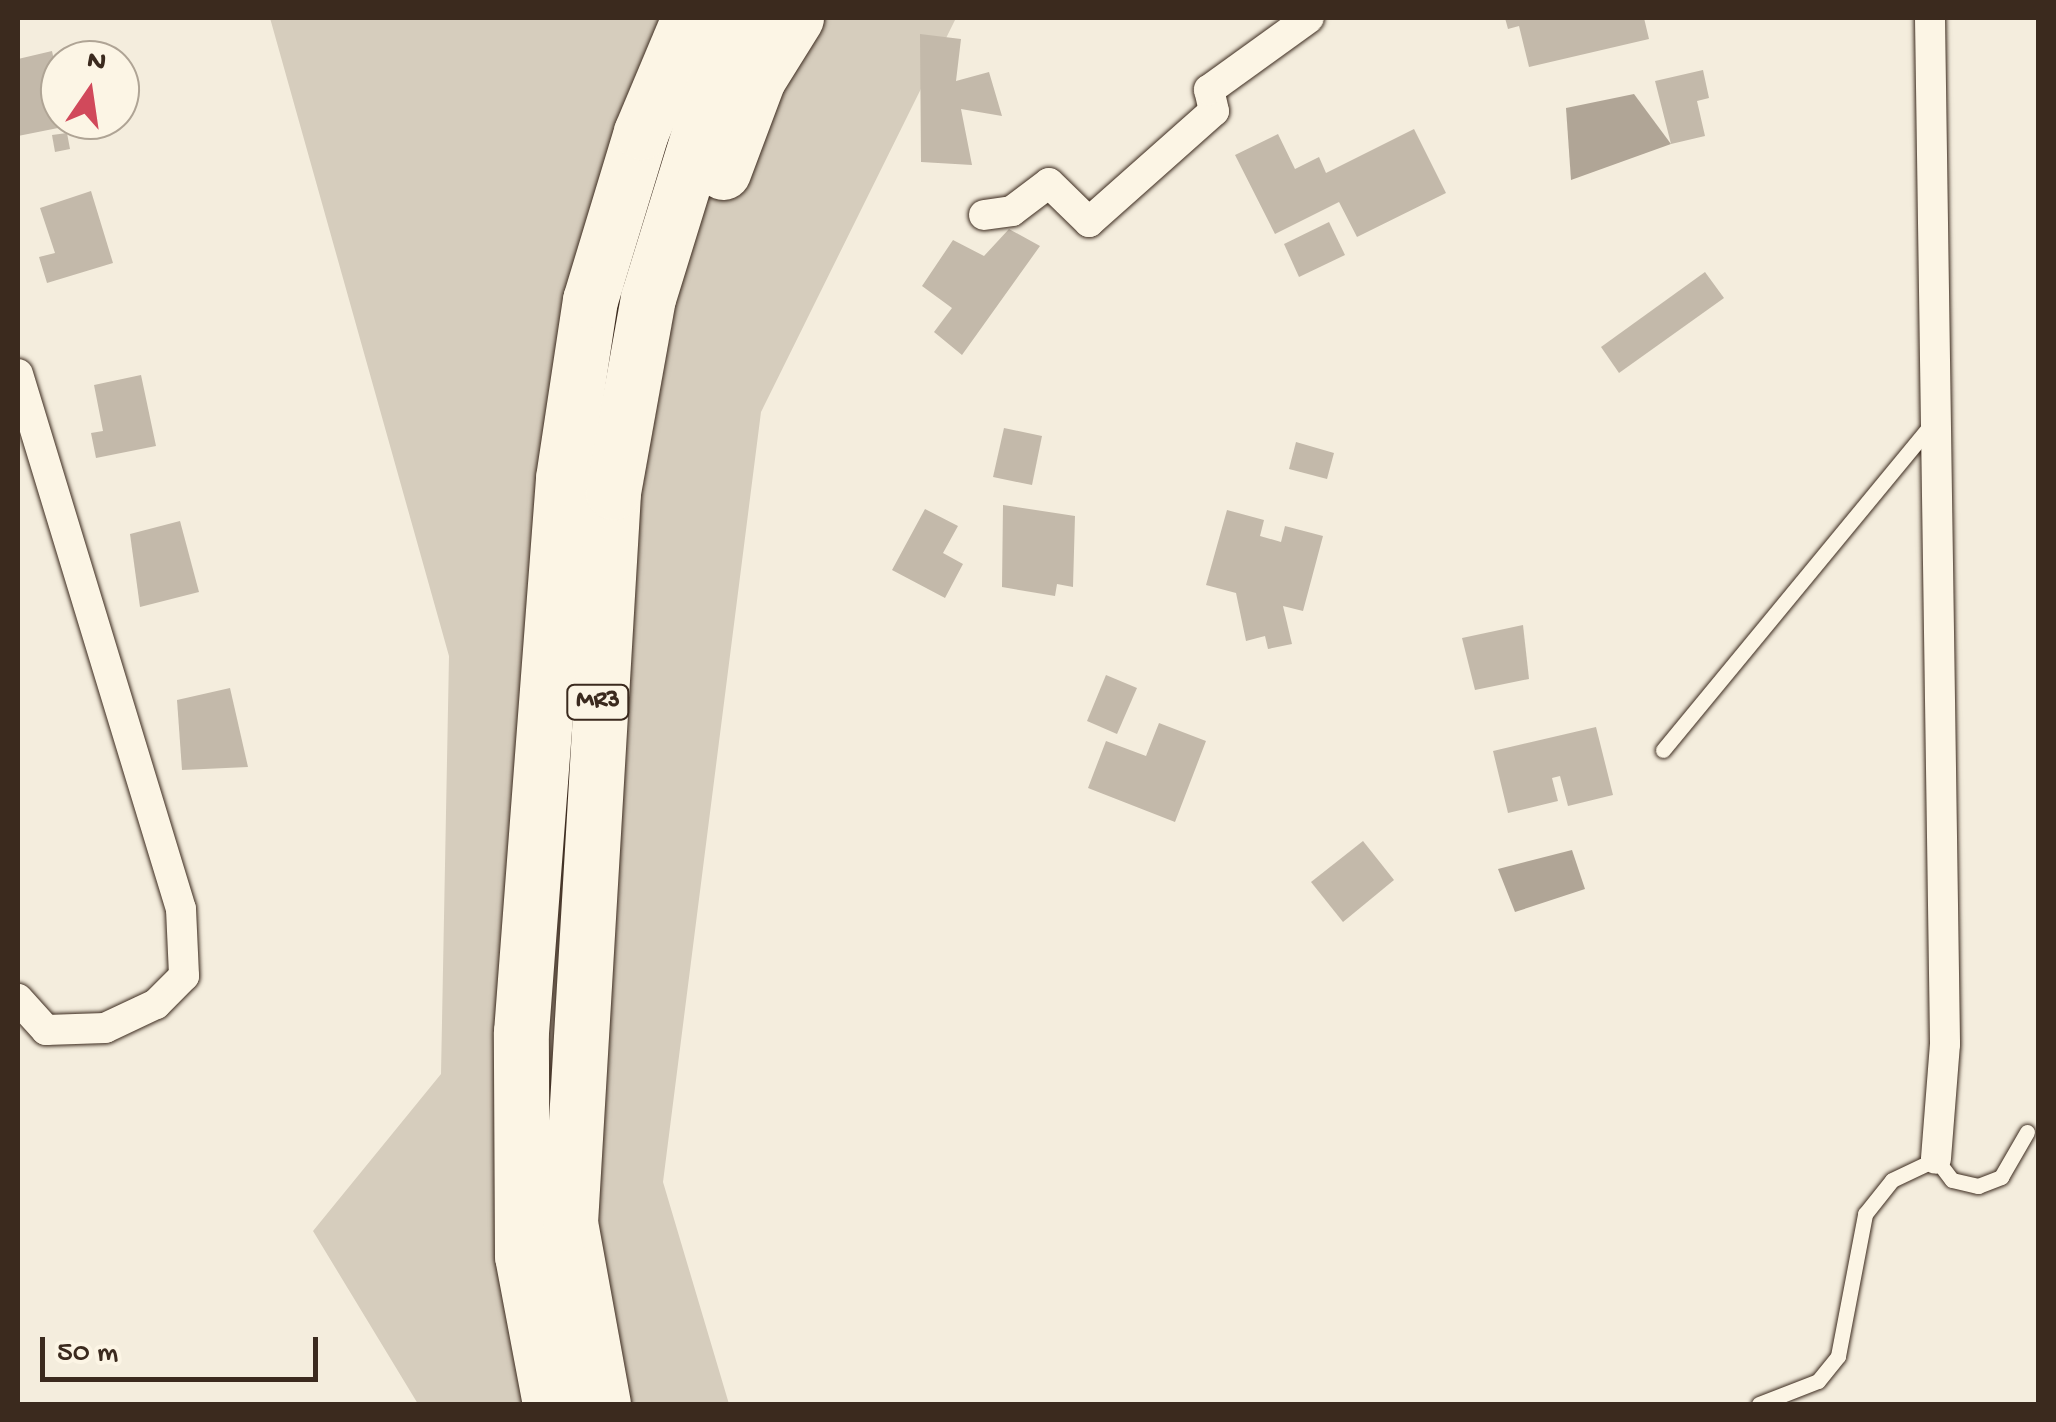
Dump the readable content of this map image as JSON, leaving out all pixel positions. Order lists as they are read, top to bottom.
{
  "streets": {
    "highway": ["MR3"]
  },
  "scale_bar": "50 m",
  "north": "top"
}
